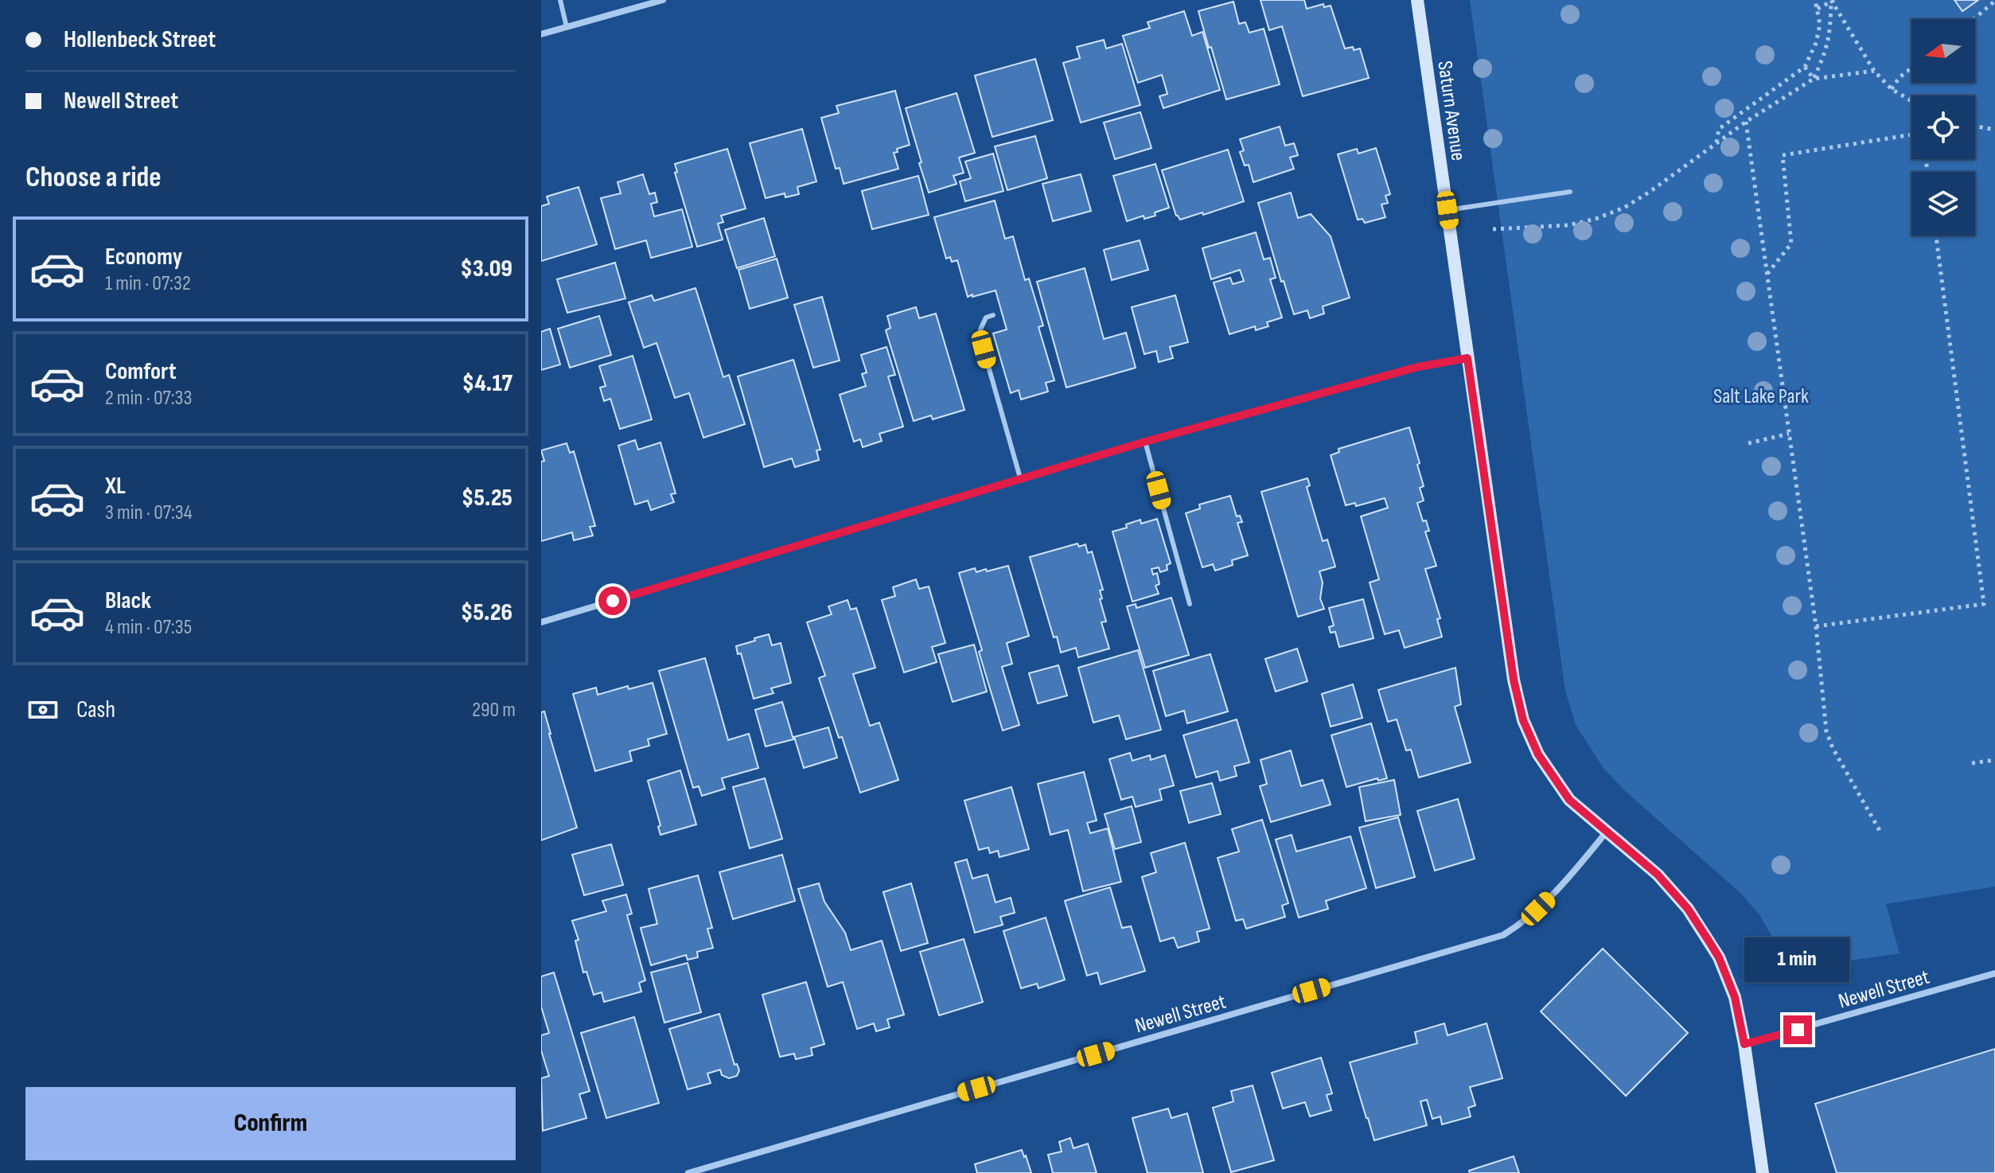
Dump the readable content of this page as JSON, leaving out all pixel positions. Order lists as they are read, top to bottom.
{
  "streets": {
    "street": ["Saturn Avenue", "Newell Street"]
  },
  "crossings": [
    ["Saturn Avenue", "Newell Street"]
  ],
  "parks": ["Salt Lake Park"],
  "north": "left",
  "page": {
    "banner": ["Hollenbeck Street", "Newell Street"],
    "heading": "Choose a ride",
    "list": [
      {
        "name": "Economy",
        "note": "1 min · 07:32",
        "value": "$3.09"
      },
      {
        "name": "Comfort",
        "note": "2 min · 07:33",
        "value": "$4.17"
      },
      {
        "name": "XL",
        "note": "3 min · 07:34",
        "value": "$5.25"
      },
      {
        "name": "Black",
        "note": "4 min · 07:35",
        "value": "$5.26"
      }
    ],
    "pay": ["Cash", "290 m"],
    "bubble": "1 min",
    "buttons": "Confirm"
  }
}
